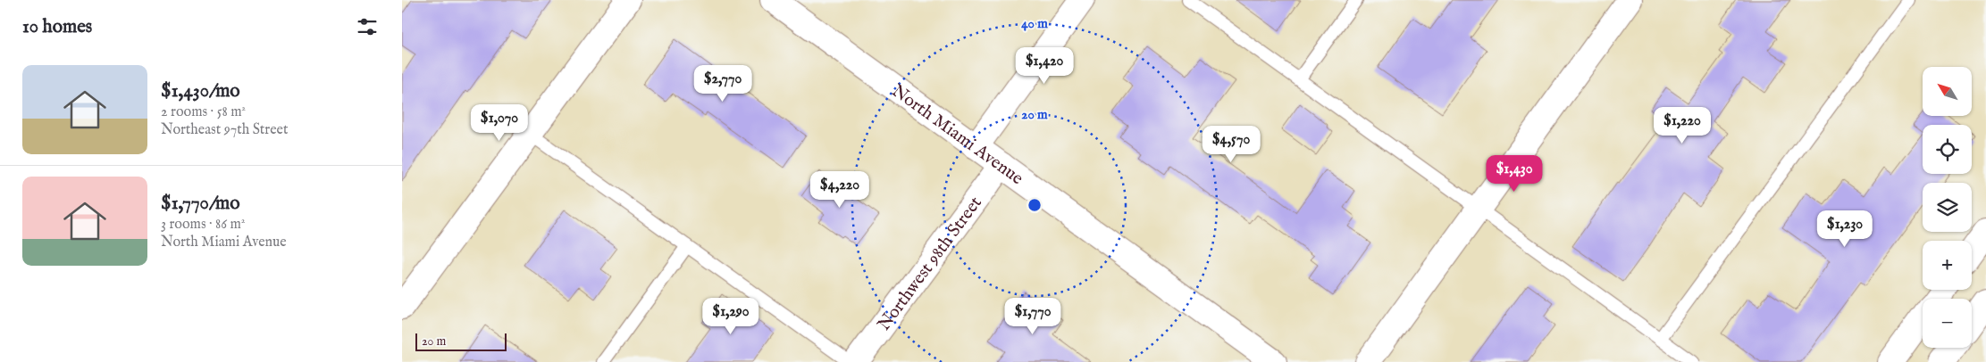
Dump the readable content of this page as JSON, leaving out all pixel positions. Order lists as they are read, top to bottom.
{
  "streets": {
    "street": ["North Miami Avenue", "Northwest 98th Street"]
  },
  "crossings": [
    ["North Miami Avenue", "Northwest 98th Street"]
  ],
  "scale_bar": "20 m",
  "north": "top left",
  "page": {
    "heading": "10 homes",
    "price": [
      "$1,420",
      "$2,770",
      "$1,070",
      "$1,220",
      "$4,570",
      "$1,430",
      "$4,220",
      "$1,230",
      "$1,290",
      "$1,770"
    ],
    "list": [
      {
        "name": "$1,430/mo",
        "note": "2 rooms · 58 m² · Northeast 97th Street"
      },
      {
        "name": "$1,770/mo",
        "note": "3 rooms · 86 m² · North Miami Avenue"
      }
    ],
    "map_buttons": ["+", "−"],
    "scale": "20 m"
  },
  "rings": ["40 m", "20 m"]
}
